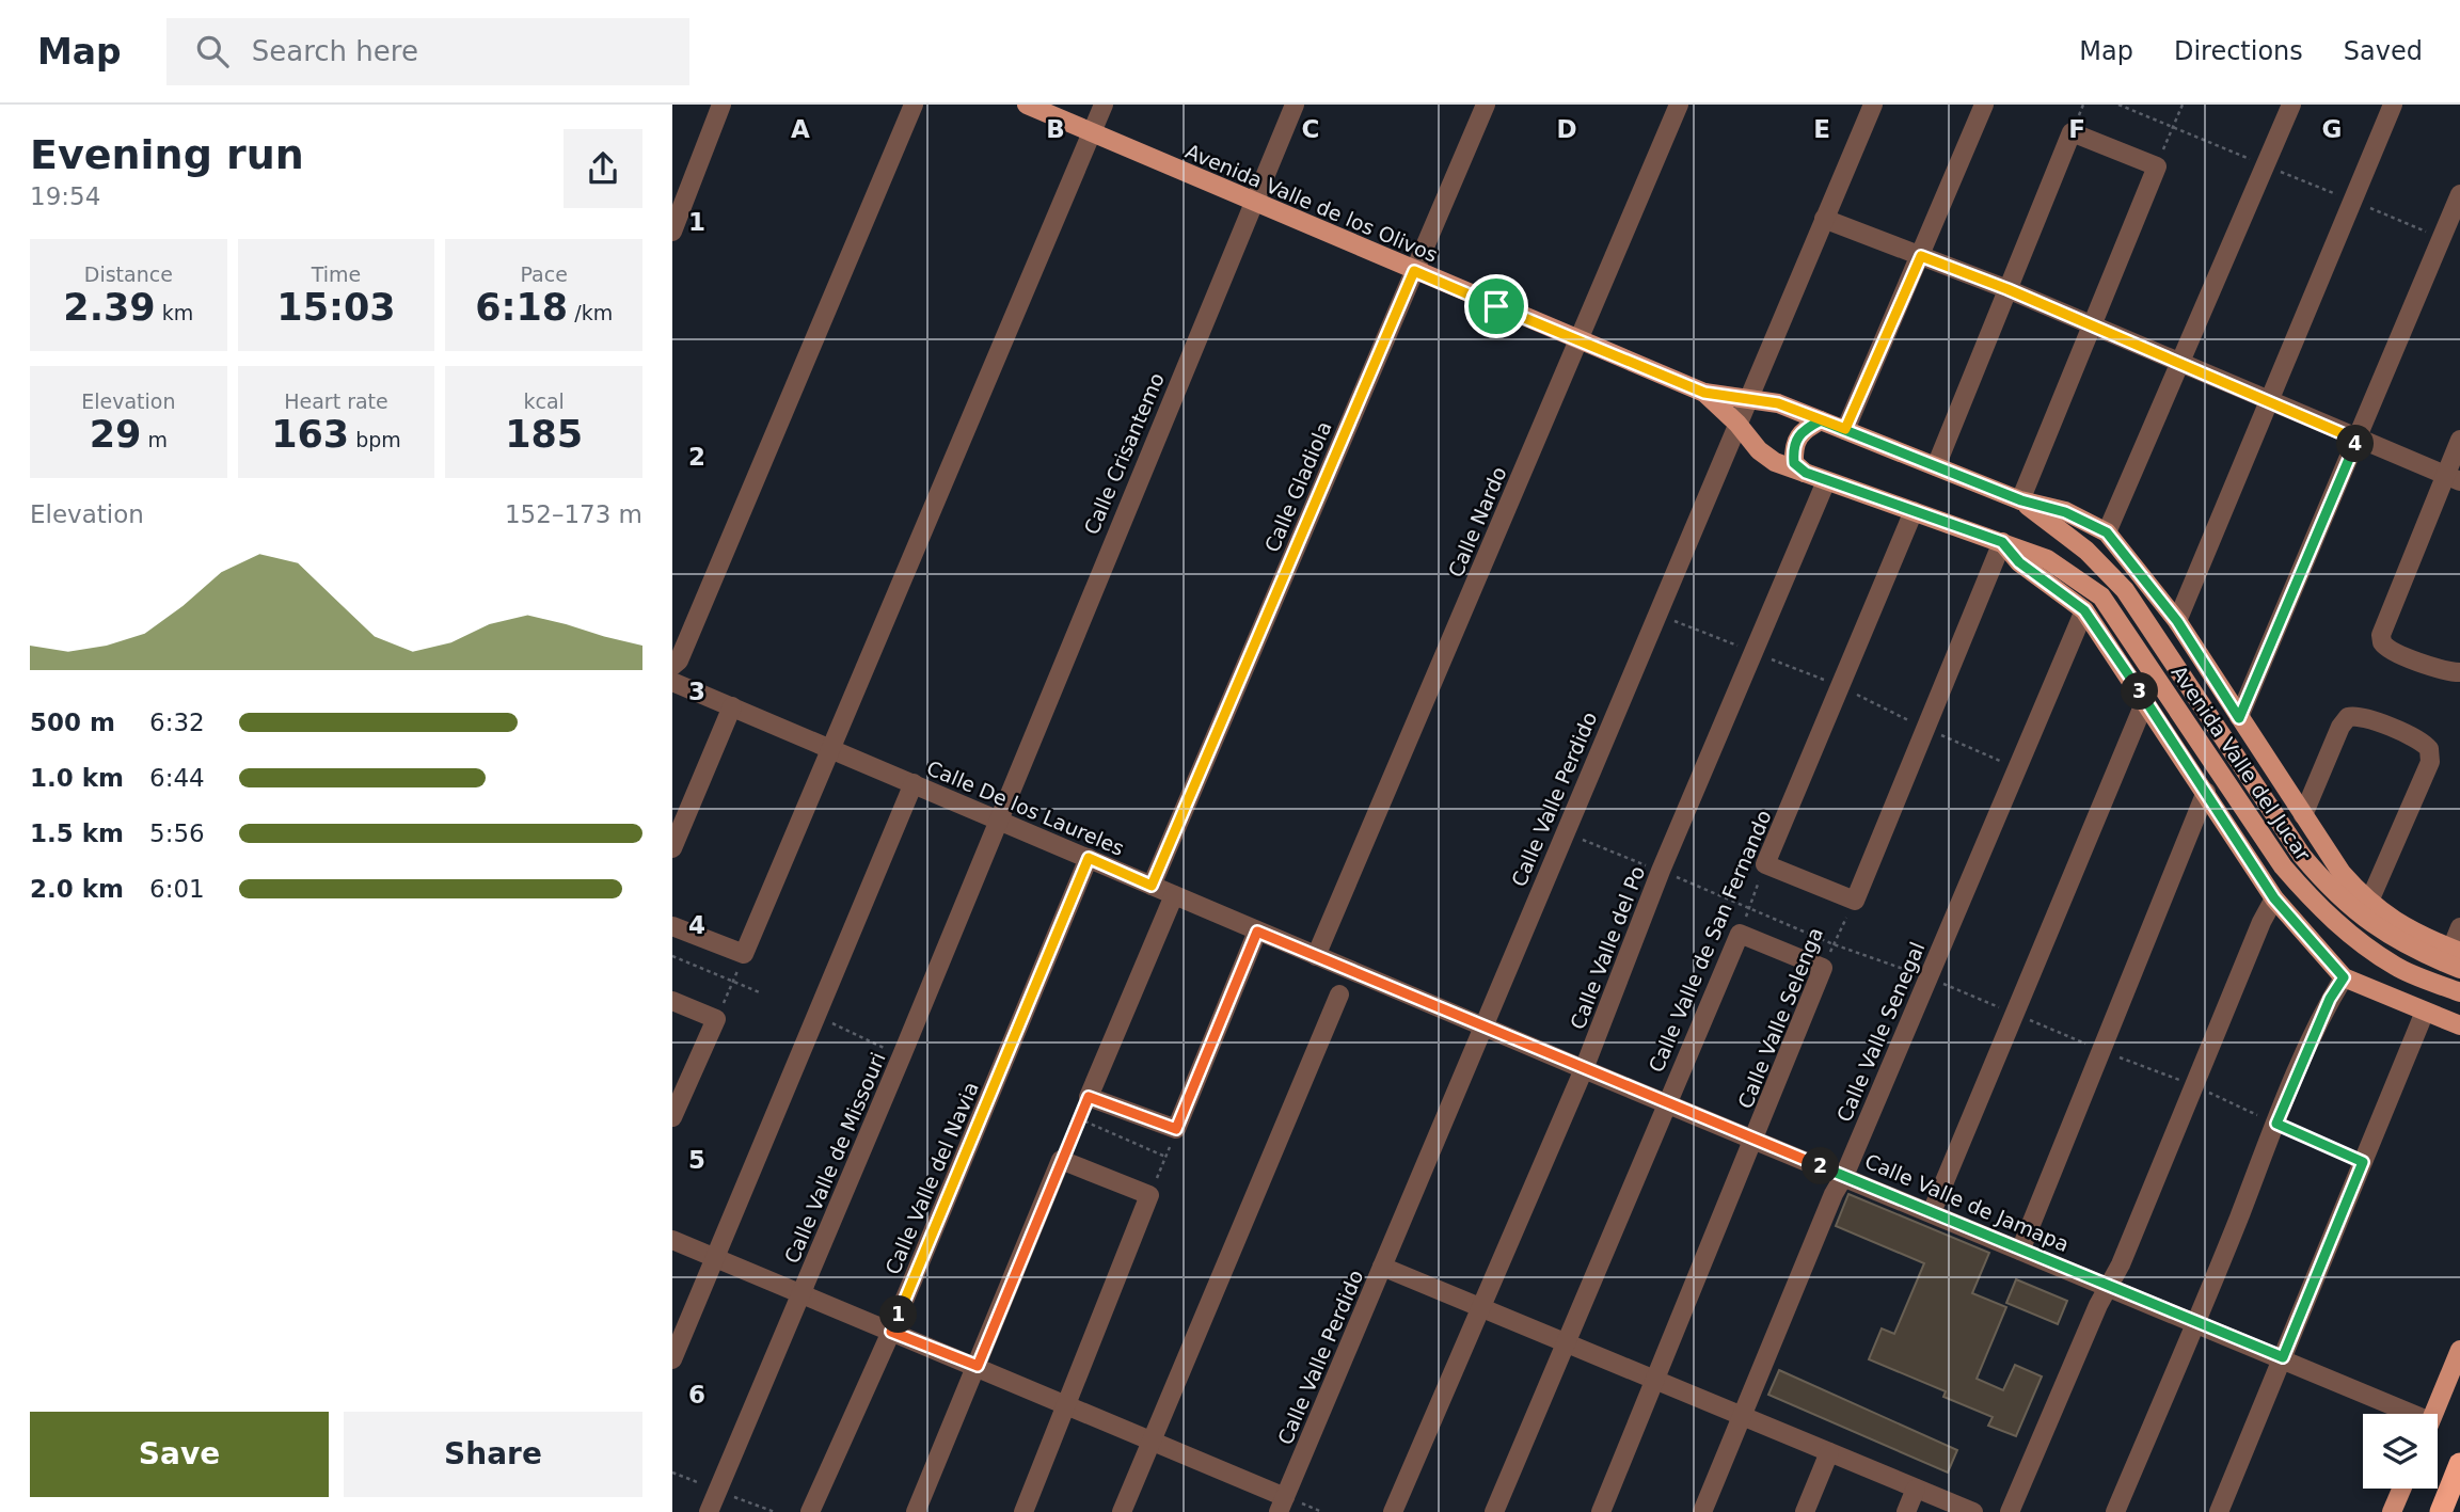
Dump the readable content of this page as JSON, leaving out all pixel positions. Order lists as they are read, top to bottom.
{
  "streets": {
    "main road": ["Avenida Valle de los Olivos", "Avenida Valle del Jucar"],
    "street": [
      "Calle Crisantemo",
      "Calle Gladiola",
      "Calle Nardo",
      "Calle Valle Perdido",
      "Calle De los Laureles",
      "Calle Valle de San Fernando",
      "Calle Valle del Po",
      "Calle Valle Selenga",
      "Calle Valle Senegal",
      "Calle Valle de Missouri",
      "Calle Valle del Navia",
      "Calle Valle de Jamapa"
    ]
  },
  "crossings": [
    ["Avenida Valle de los Olivos", "Calle Crisantemo"],
    ["Avenida Valle de los Olivos", "Calle Gladiola"],
    ["Avenida Valle de los Olivos", "Calle Nardo"],
    ["Avenida Valle de los Olivos", "Avenida Valle del Jucar"],
    ["Avenida Valle de los Olivos", "Calle Valle Perdido"],
    ["Calle Crisantemo", "Calle De los Laureles"],
    ["Calle Crisantemo", "Calle Valle de Missouri"],
    ["Calle Gladiola", "Calle De los Laureles"],
    ["Calle Nardo", "Calle De los Laureles"],
    ["Avenida Valle del Jucar", "Calle Valle Perdido"],
    ["Avenida Valle del Jucar", "Calle Valle de San Fernando"],
    ["Avenida Valle del Jucar", "Calle Valle del Po"],
    ["Avenida Valle del Jucar", "Calle Valle Senegal"],
    ["Calle Valle Perdido", "Calle De los Laureles"],
    ["Calle Valle Perdido", "Calle Valle de Jamapa"],
    ["Calle De los Laureles", "Calle Valle de Missouri"],
    ["Calle De los Laureles", "Calle Valle del Navia"],
    ["Calle De los Laureles", "Calle Valle de Jamapa"],
    ["Calle Valle de San Fernando", "Calle Valle de Jamapa"],
    ["Calle Valle del Po", "Calle Valle de Jamapa"],
    ["Calle Valle Selenga", "Calle Valle de Jamapa"],
    ["Calle Valle Senegal", "Calle Valle de Jamapa"]
  ],
  "page": {
    "header": "Map",
    "search": "Search here",
    "nav": ["Map", "Directions", "Saved"],
    "heading": ["Evening run", "19:54"],
    "stats": [
      ["Distance", "2.39 km"],
      ["Time", "15:03"],
      ["Pace", "6:18 /km"],
      ["Elevation", "29 m"],
      ["Heart rate", "163 bpm"],
      ["kcal", "185"]
    ],
    "pins": [
      "4",
      "3",
      "2",
      "1"
    ],
    "chart": ["Elevation", "152–173 m"],
    "list": [
      {
        "name": "500 m",
        "note": "6:32"
      },
      {
        "name": "1.0 km",
        "note": "6:44"
      },
      {
        "name": "1.5 km",
        "note": "5:56"
      },
      {
        "name": "2.0 km",
        "note": "6:01"
      }
    ],
    "buttons": ["Save", "Share"]
  },
  "grid": {
    "columns": [
      "A",
      "B",
      "C",
      "D",
      "E",
      "F",
      "G"
    ],
    "rows": [
      "1",
      "2",
      "3",
      "4",
      "5",
      "6"
    ]
  }
}
